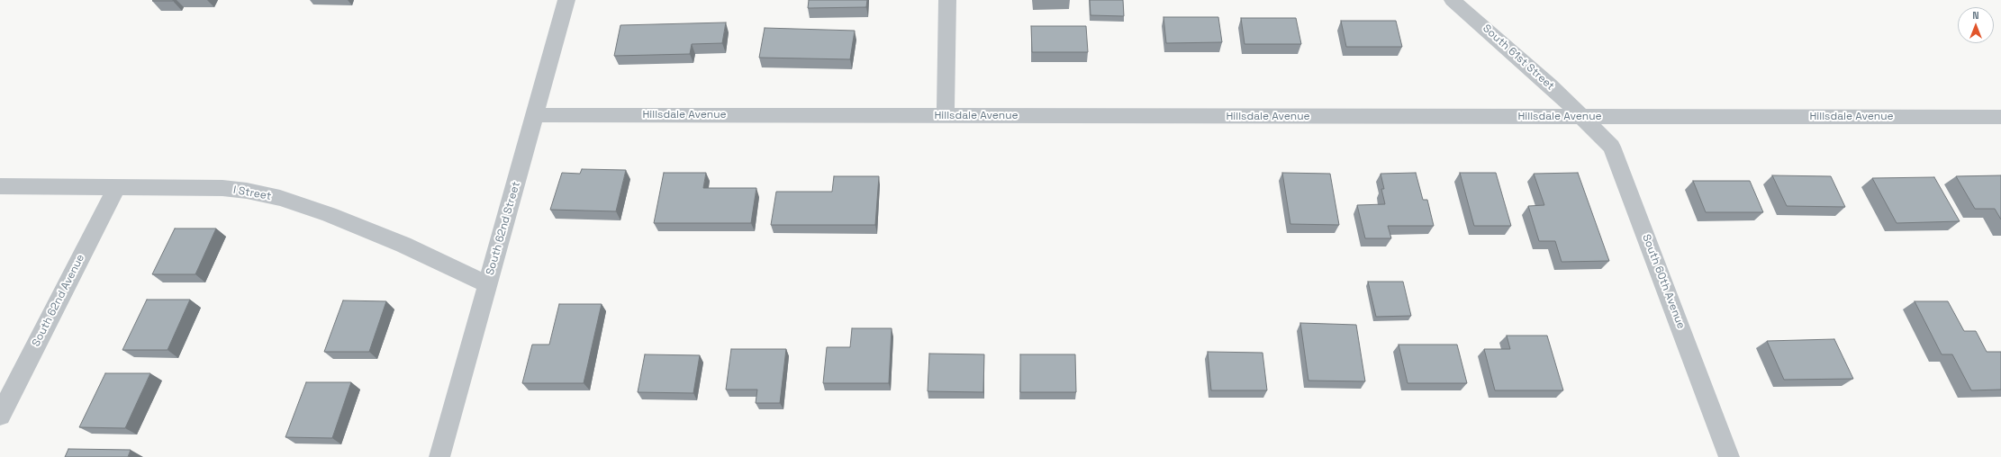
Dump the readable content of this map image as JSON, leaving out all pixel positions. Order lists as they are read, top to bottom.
{
  "streets": {
    "street": [
      "South 61st Street",
      "Hillsdale Avenue",
      "I Street",
      "South 62nd Street",
      "South 60th Avenue",
      "South 62nd Avenue"
    ]
  },
  "crossings": [
    ["South 61st Street", "Hillsdale Avenue"],
    ["South 61st Street", "South 60th Avenue"],
    ["Hillsdale Avenue", "South 62nd Street"],
    ["Hillsdale Avenue", "South 60th Avenue"],
    ["I Street", "South 62nd Street"],
    ["I Street", "South 62nd Avenue"]
  ],
  "north": "top"
}
